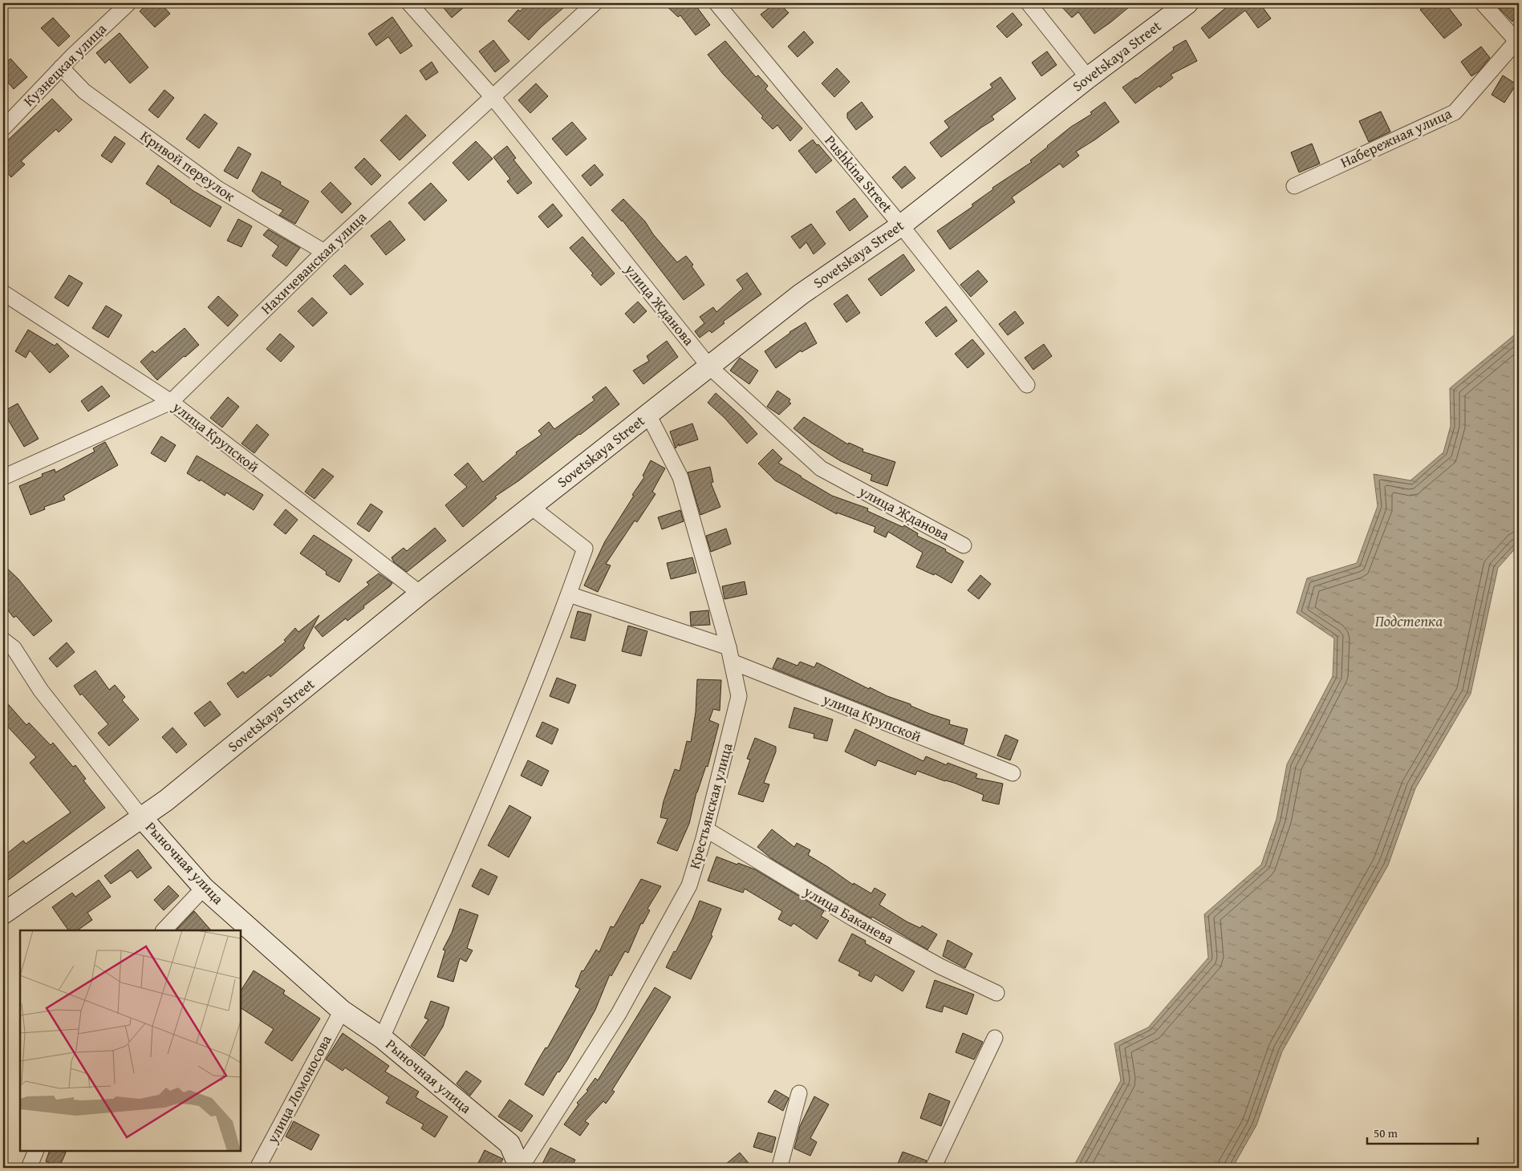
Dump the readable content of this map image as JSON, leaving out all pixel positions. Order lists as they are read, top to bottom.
{
  "streets": {
    "street": [
      "Sovetskaya Street",
      "Кузнецкая улица",
      "Набережная улица",
      "Кривой переулок",
      "Pushkina Street",
      "Нахичеванская улица",
      "улица Жданова",
      "улица Крупской",
      "Крестьянская улица",
      "Рыночная улица",
      "улица Баканева",
      "улица Ломоносова"
    ]
  },
  "crossings": [
    ["Sovetskaya Street", "Pushkina Street"],
    ["Sovetskaya Street", "улица Жданова"],
    ["Sovetskaya Street", "улица Крупской"],
    ["Sovetskaya Street", "Крестьянская улица"],
    ["Sovetskaya Street", "Рыночная улица"],
    ["Кузнецкая улица", "Кривой переулок"],
    ["Кривой переулок", "Нахичеванская улица"],
    ["Нахичеванская улица", "улица Жданова"],
    ["Нахичеванская улица", "улица Крупской"],
    ["улица Крупской", "Крестьянская улица"],
    ["Крестьянская улица", "Рыночная улица"],
    ["Крестьянская улица", "улица Баканева"],
    ["Рыночная улица", "улица Ломоносова"]
  ],
  "water": ["Подстепка"],
  "scale_bar": "50 m"
}
